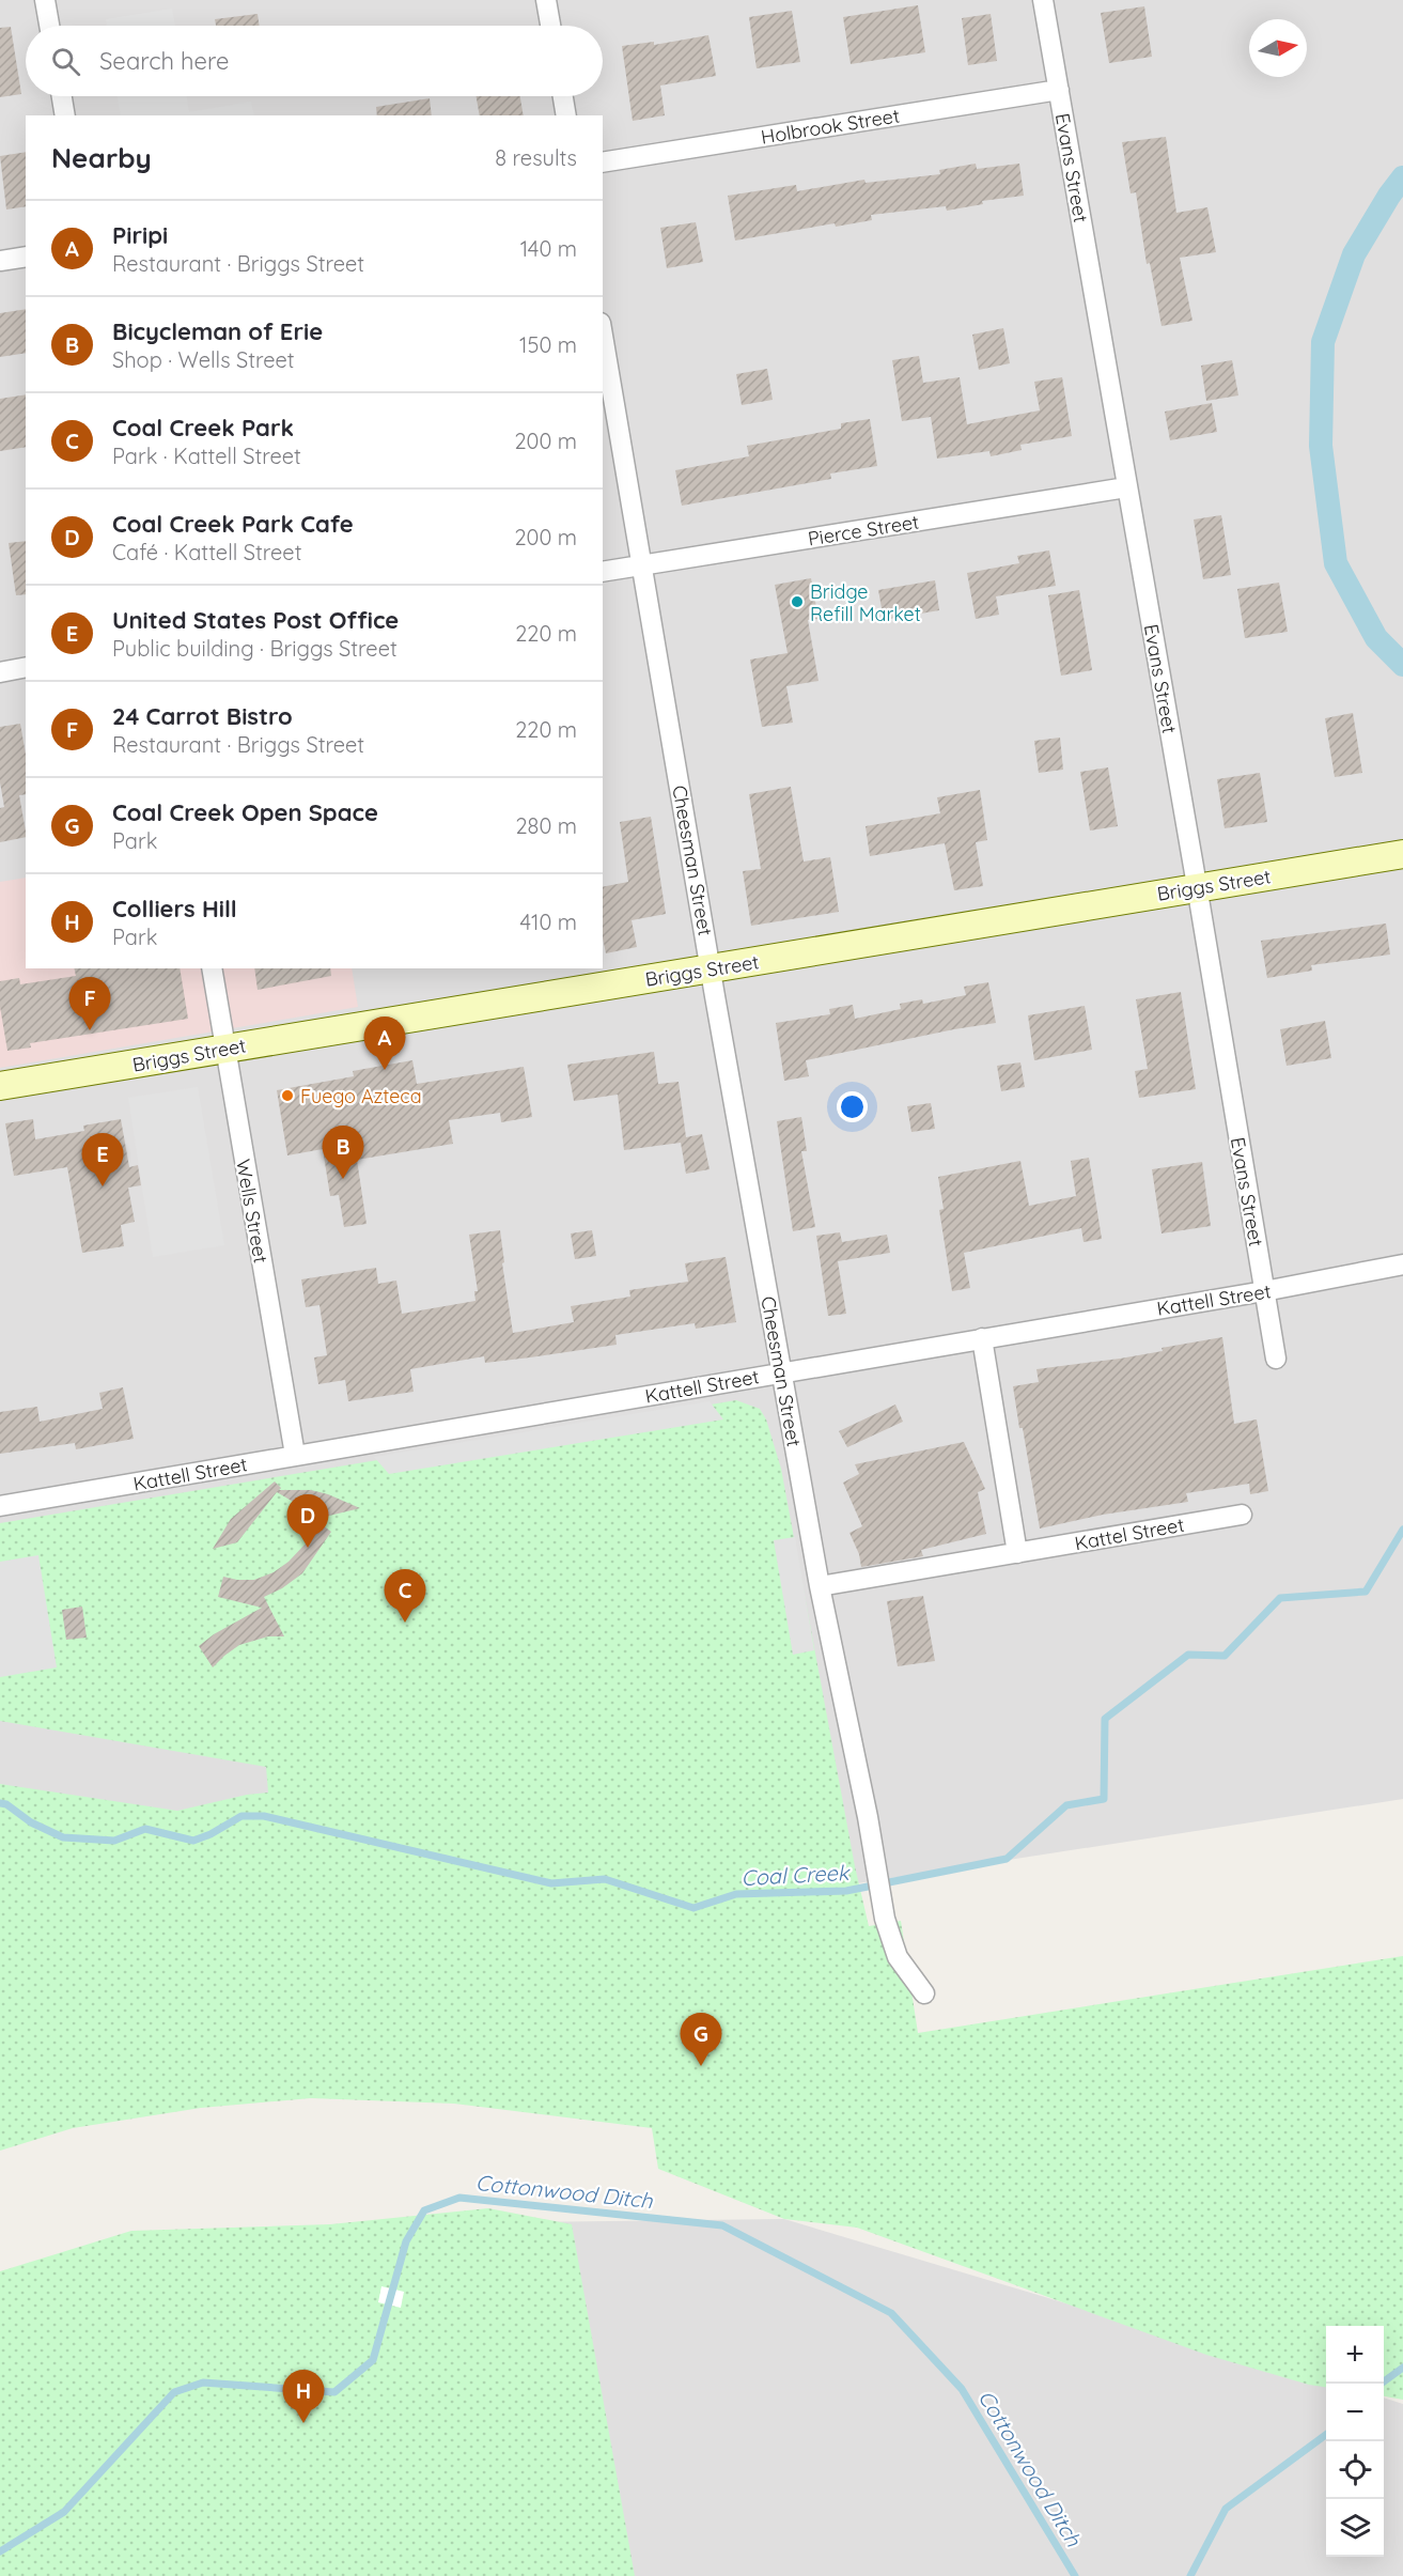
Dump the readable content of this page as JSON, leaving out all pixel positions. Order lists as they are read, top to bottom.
{
  "streets": {
    "street": [
      "Holbrook Street",
      "Evans Street",
      "Pierce Street",
      "Cheesman Street",
      "Briggs Street",
      "Wells Street",
      "Kattell Street",
      "Kattel Street"
    ]
  },
  "crossings": [
    ["Holbrook Street", "Evans Street"],
    ["Evans Street", "Pierce Street"],
    ["Evans Street", "Briggs Street"],
    ["Evans Street", "Kattell Street"],
    ["Pierce Street", "Cheesman Street"],
    ["Cheesman Street", "Briggs Street"],
    ["Cheesman Street", "Kattell Street"],
    ["Cheesman Street", "Kattel Street"],
    ["Briggs Street", "Wells Street"],
    ["Wells Street", "Kattell Street"]
  ],
  "water": ["Coal Creek", "Cottonwood Ditch"],
  "places": ["Bridge Refill Market", "Fuego Azteca"],
  "north": "right",
  "page": {
    "search": "Search here",
    "heading": ["Nearby", "8 results"],
    "list": [
      {
        "mark": "A",
        "name": "Piripi",
        "note": "Restaurant · Briggs Street",
        "value": "140 m"
      },
      {
        "mark": "B",
        "name": "Bicycleman of Erie",
        "note": "Shop · Wells Street",
        "value": "150 m"
      },
      {
        "mark": "C",
        "name": "Coal Creek Park",
        "note": "Park · Kattell Street",
        "value": "200 m"
      },
      {
        "mark": "D",
        "name": "Coal Creek Park Cafe",
        "note": "Café · Kattell Street",
        "value": "200 m"
      },
      {
        "mark": "E",
        "name": "United States Post Office",
        "note": "Public building · Briggs Street",
        "value": "220 m"
      },
      {
        "mark": "F",
        "name": "24 Carrot Bistro",
        "note": "Restaurant · Briggs Street",
        "value": "220 m"
      },
      {
        "mark": "G",
        "name": "Coal Creek Open Space",
        "note": "Park",
        "value": "280 m"
      },
      {
        "mark": "H",
        "name": "Colliers Hill",
        "note": "Park",
        "value": "410 m"
      }
    ],
    "pins": [
      "F",
      "A",
      "B",
      "E",
      "D",
      "C",
      "G",
      "H"
    ],
    "map_buttons": ["+", "−"]
  }
}
